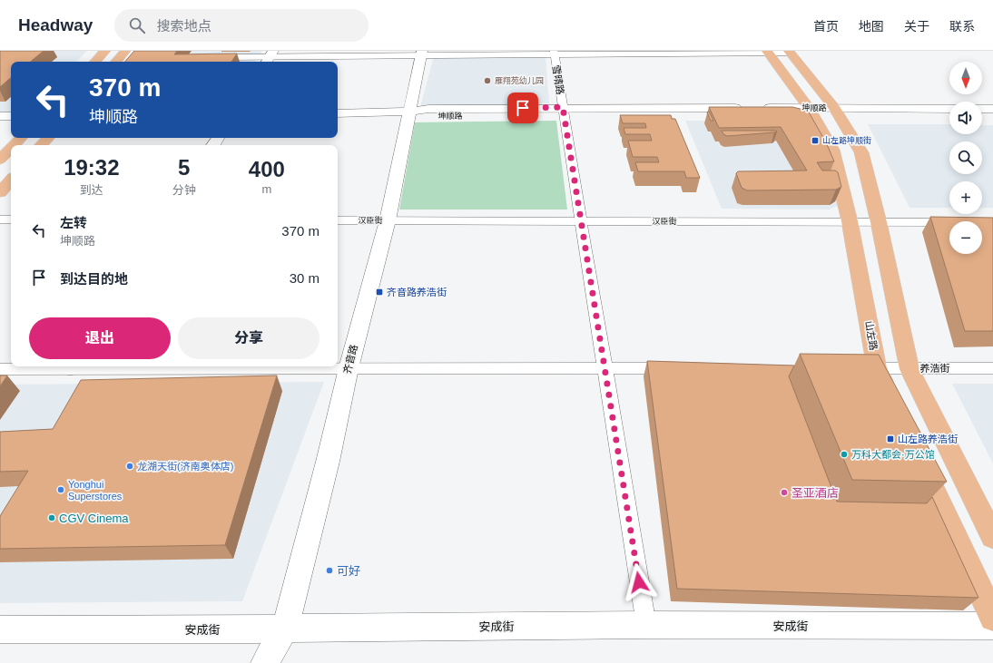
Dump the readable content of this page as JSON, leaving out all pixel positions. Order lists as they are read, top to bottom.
{
  "streets": {
    "main road": ["山左路"],
    "street": [
      "雪晴路",
      "坤顺路",
      "汉臣街",
      "齐音路",
      "养浩街",
      "安成街"
    ]
  },
  "crossings": [
    ["雪晴路", "坤顺路"],
    ["雪晴路", "汉臣街"],
    ["雪晴路", "安成街"],
    ["坤顺路", "山左路"],
    ["坤顺路", "齐音路"],
    ["汉臣街", "山左路"],
    ["汉臣街", "齐音路"],
    ["山左路", "养浩街"],
    ["齐音路", "安成街"]
  ],
  "places": {
    "other": [
      "雁翔苑幼儿园",
      "万科大都会·万公馆",
      "龙湖天街(济南奥体店)",
      "Yonghui Superstores",
      "圣亚酒店",
      "CGV Cinema",
      "可好"
    ],
    "transit": ["山左路坤顺街", "齐音路养浩街", "山左路养浩街"]
  },
  "north": "bottom",
  "page": {
    "header": "Headway",
    "search": "搜索地点",
    "nav": [
      "首页",
      "地图",
      "关于",
      "联系"
    ],
    "map_buttons": ["+", "−"],
    "turn": ["370 m", "坤顺路"],
    "eta": [
      "19:32",
      "到达",
      "5",
      "分钟",
      "400",
      "m"
    ],
    "list": [
      {
        "name": "左转",
        "note": "坤顺路",
        "value": "370 m"
      },
      {
        "name": "到达目的地",
        "value": "30 m"
      }
    ],
    "buttons": ["退出", "分享"]
  }
}
